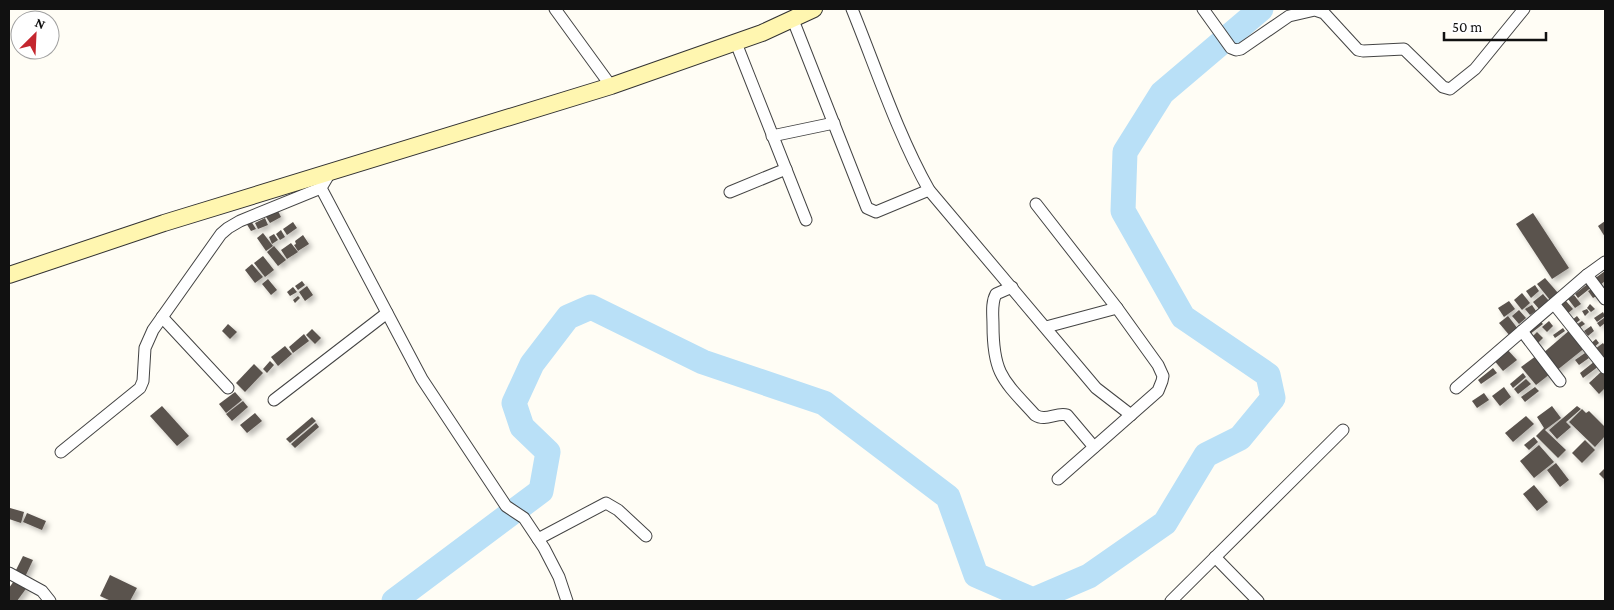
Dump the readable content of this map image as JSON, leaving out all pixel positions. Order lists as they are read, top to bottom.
{
  "scale_bar": "50 m",
  "north": "top right"
}
